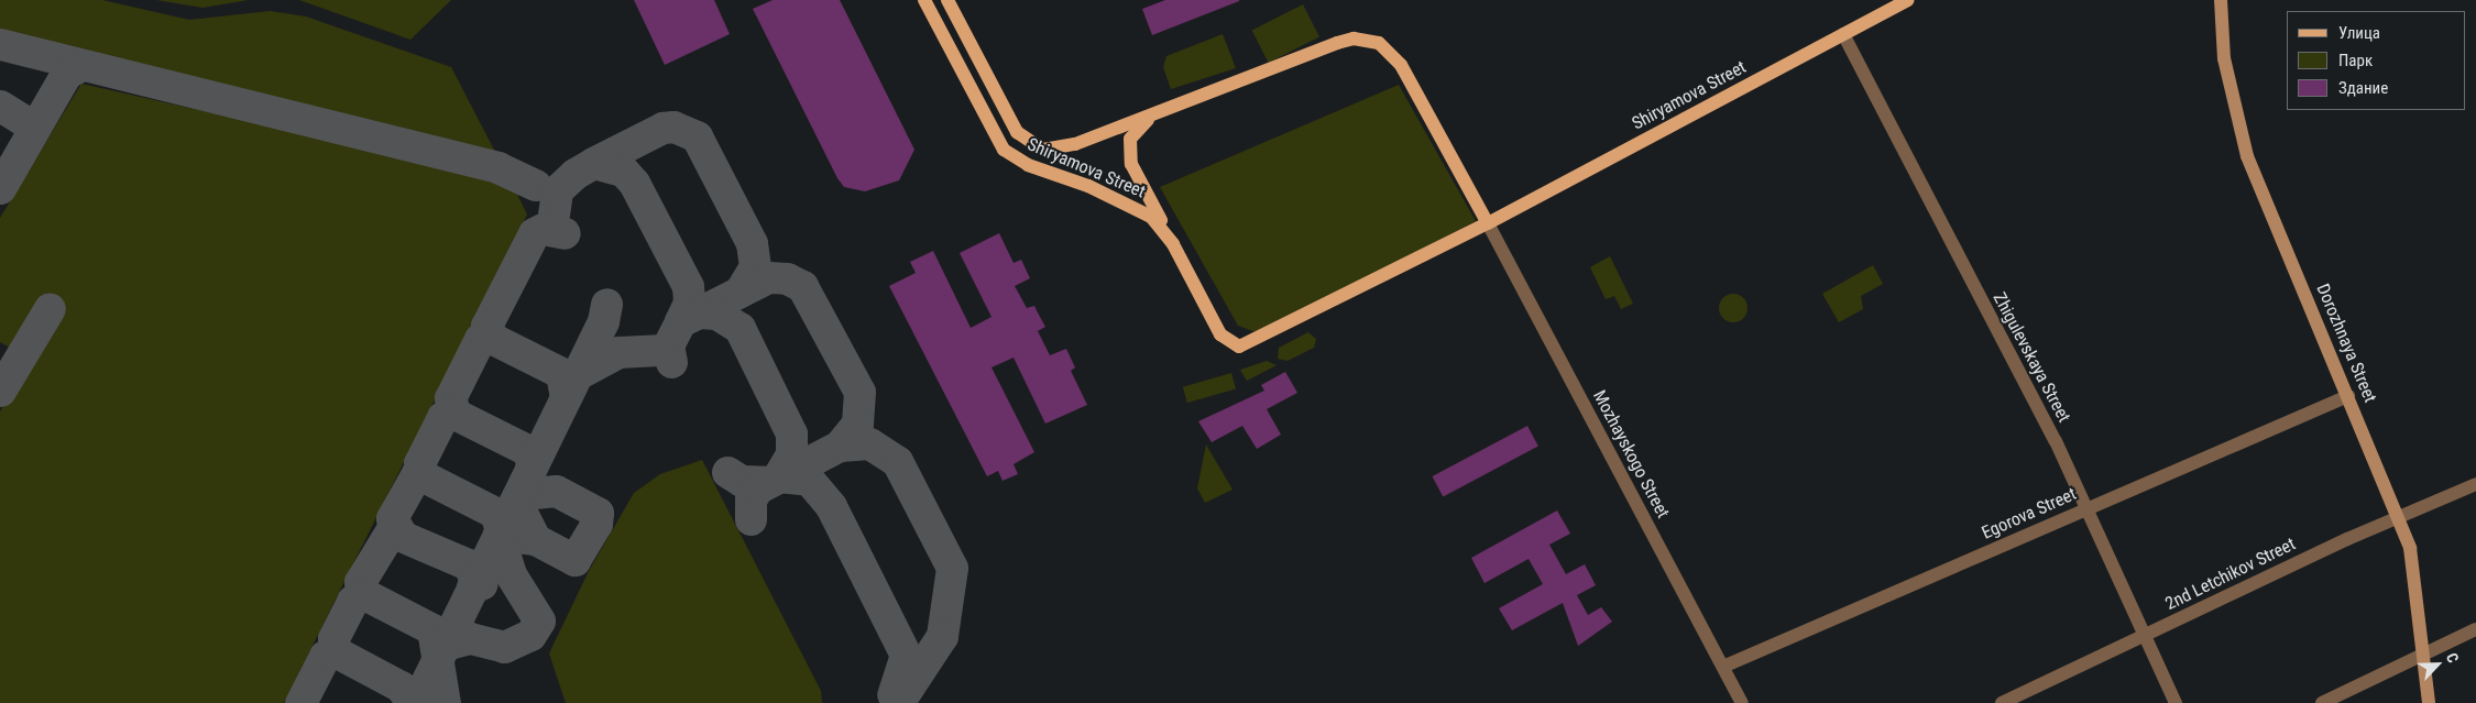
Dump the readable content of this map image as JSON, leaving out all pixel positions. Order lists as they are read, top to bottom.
{
  "streets": {
    "main road": ["Shiryamova Street", "Dorozhnaya Street"],
    "street": [
      "Zhigulevskaya Street",
      "Mozhayskogo Street",
      "Egorova Street",
      "2nd Letchikov Street"
    ]
  },
  "crossings": [
    ["Shiryamova Street", "Zhigulevskaya Street"],
    ["Shiryamova Street", "Mozhayskogo Street"],
    ["Dorozhnaya Street", "Egorova Street"],
    ["Dorozhnaya Street", "2nd Letchikov Street"],
    ["Zhigulevskaya Street", "Egorova Street"],
    ["Zhigulevskaya Street", "2nd Letchikov Street"],
    ["Mozhayskogo Street", "Egorova Street"]
  ],
  "legend": ["Улица", "Парк", "Здание"],
  "north": "top right"
}
